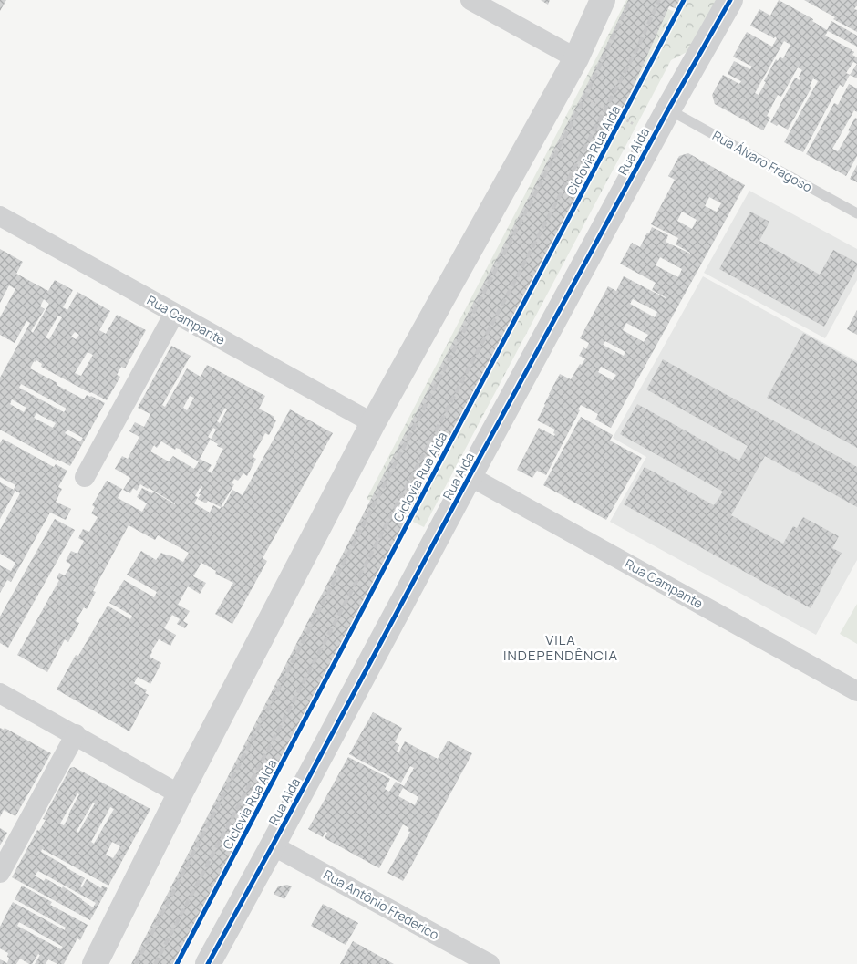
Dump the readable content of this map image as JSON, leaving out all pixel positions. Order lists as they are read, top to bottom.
{
  "streets": {
    "street": ["Rua Aida", "Rua Campante", "Rua Antônio Frederico"],
    "lane": ["Rua Álvaro Fragoso"],
    "cycle path": ["Ciclovia Rua Aida"]
  },
  "crossings": [
    ["Rua Aida", "Rua Álvaro Fragoso"],
    ["Rua Aida", "Rua Campante"],
    ["Rua Aida", "Rua Antônio Frederico"]
  ],
  "districts": ["VILA INDEPENDÊNCIA"]
}
